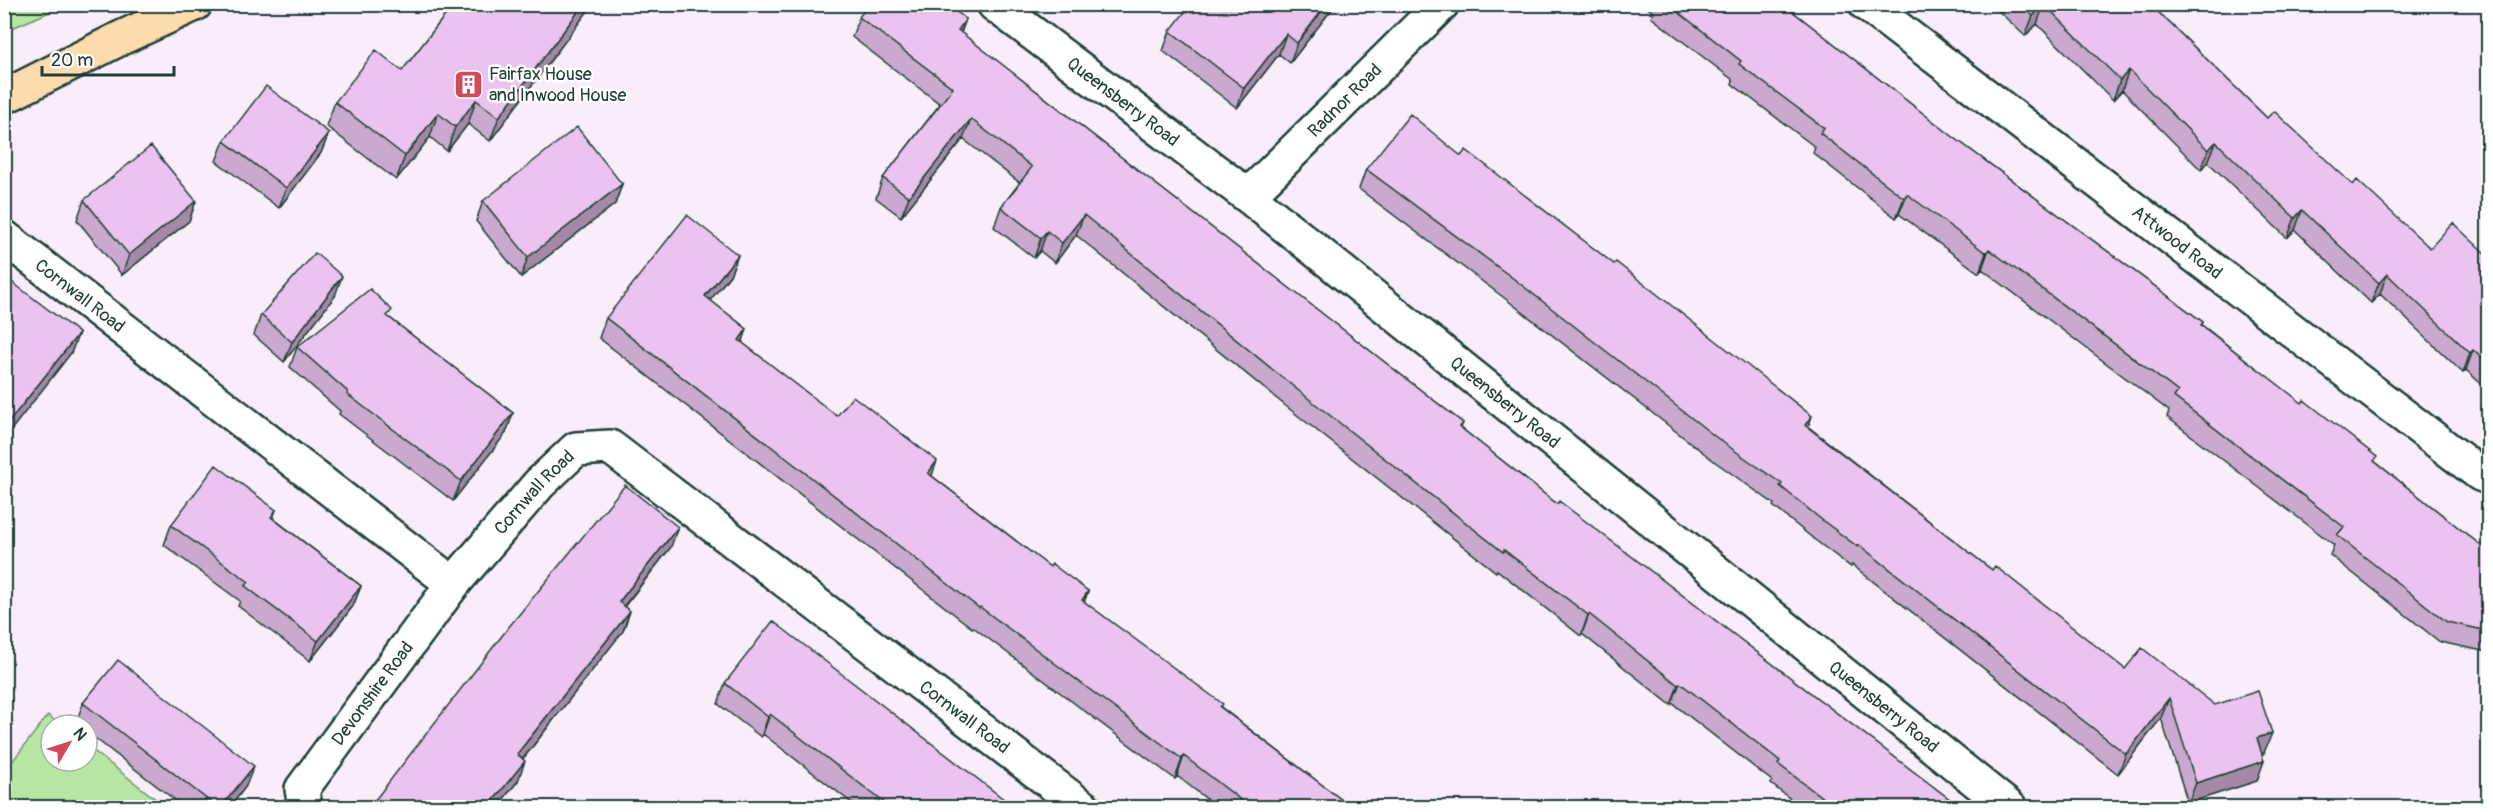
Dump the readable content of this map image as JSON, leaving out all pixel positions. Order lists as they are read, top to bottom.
{
  "streets": {
    "street": [
      "Radnor Road",
      "Queensberry Road",
      "Attwood Road",
      "Cornwall Road",
      "Devonshire Road"
    ]
  },
  "crossings": [
    ["Radnor Road", "Queensberry Road"],
    ["Cornwall Road", "Devonshire Road"]
  ],
  "places": {
    "building": ["Fairfax House and Inwood House"]
  },
  "scale_bar": "20 m",
  "north": "top right"
}
